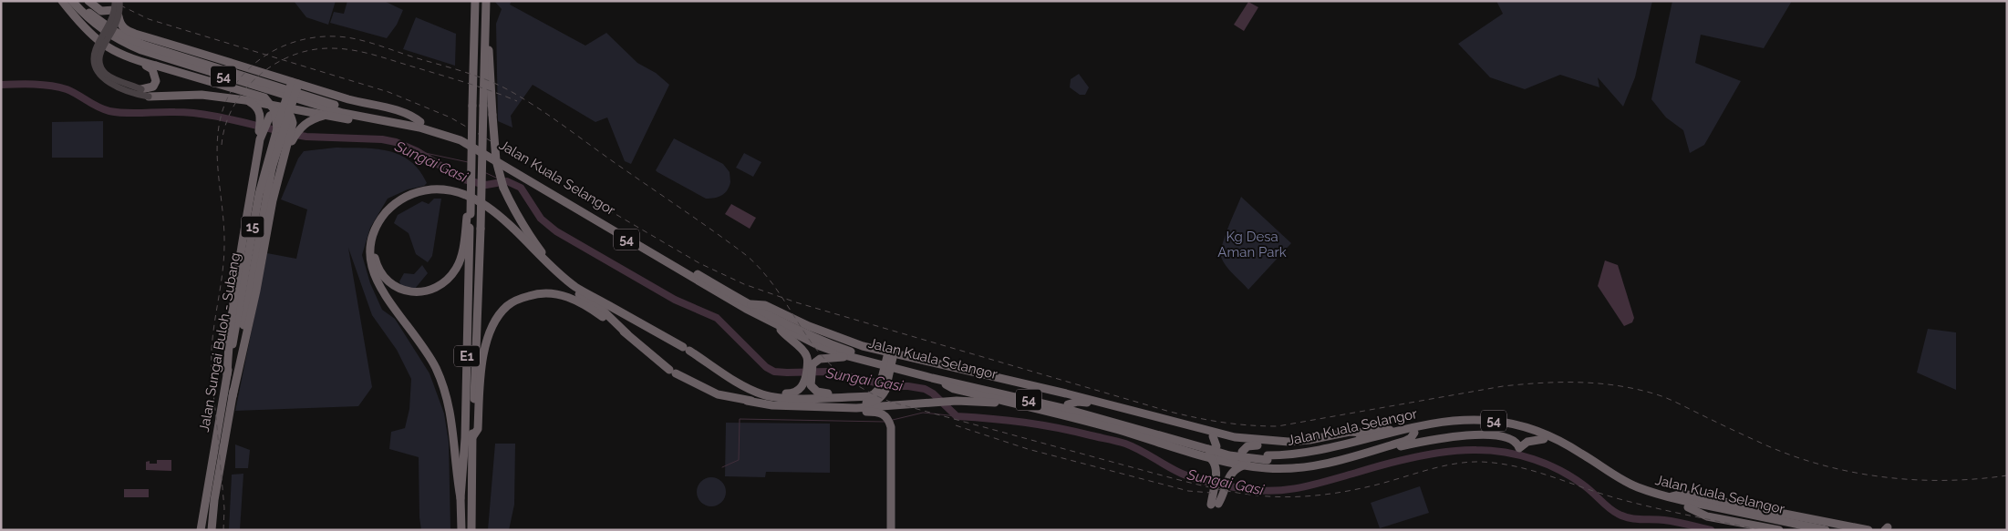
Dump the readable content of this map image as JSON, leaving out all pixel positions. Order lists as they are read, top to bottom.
{
  "streets": {
    "highway": [
      "54",
      "Jalan Kuala Selangor",
      "15",
      "Jalan Sungai Buloh - Subang",
      "E1"
    ]
  },
  "water": ["Sungai Gasi"],
  "parks": ["Kg Desa Aman Park"]
}
